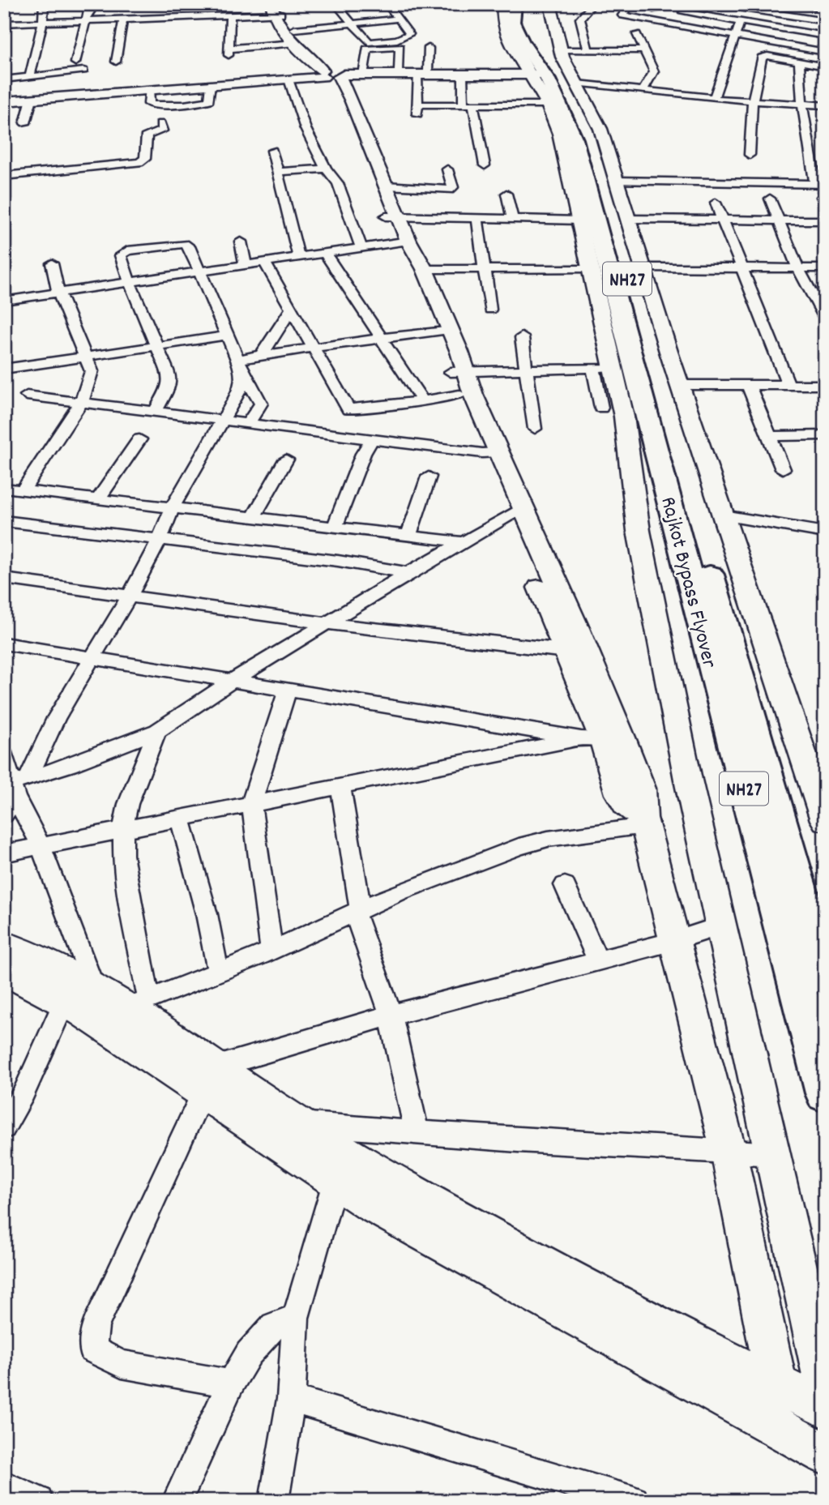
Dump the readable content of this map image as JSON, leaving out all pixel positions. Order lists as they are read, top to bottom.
{
  "streets": {
    "highway": ["NH27", "Rajkot Bypass Flyover"]
  }
}
